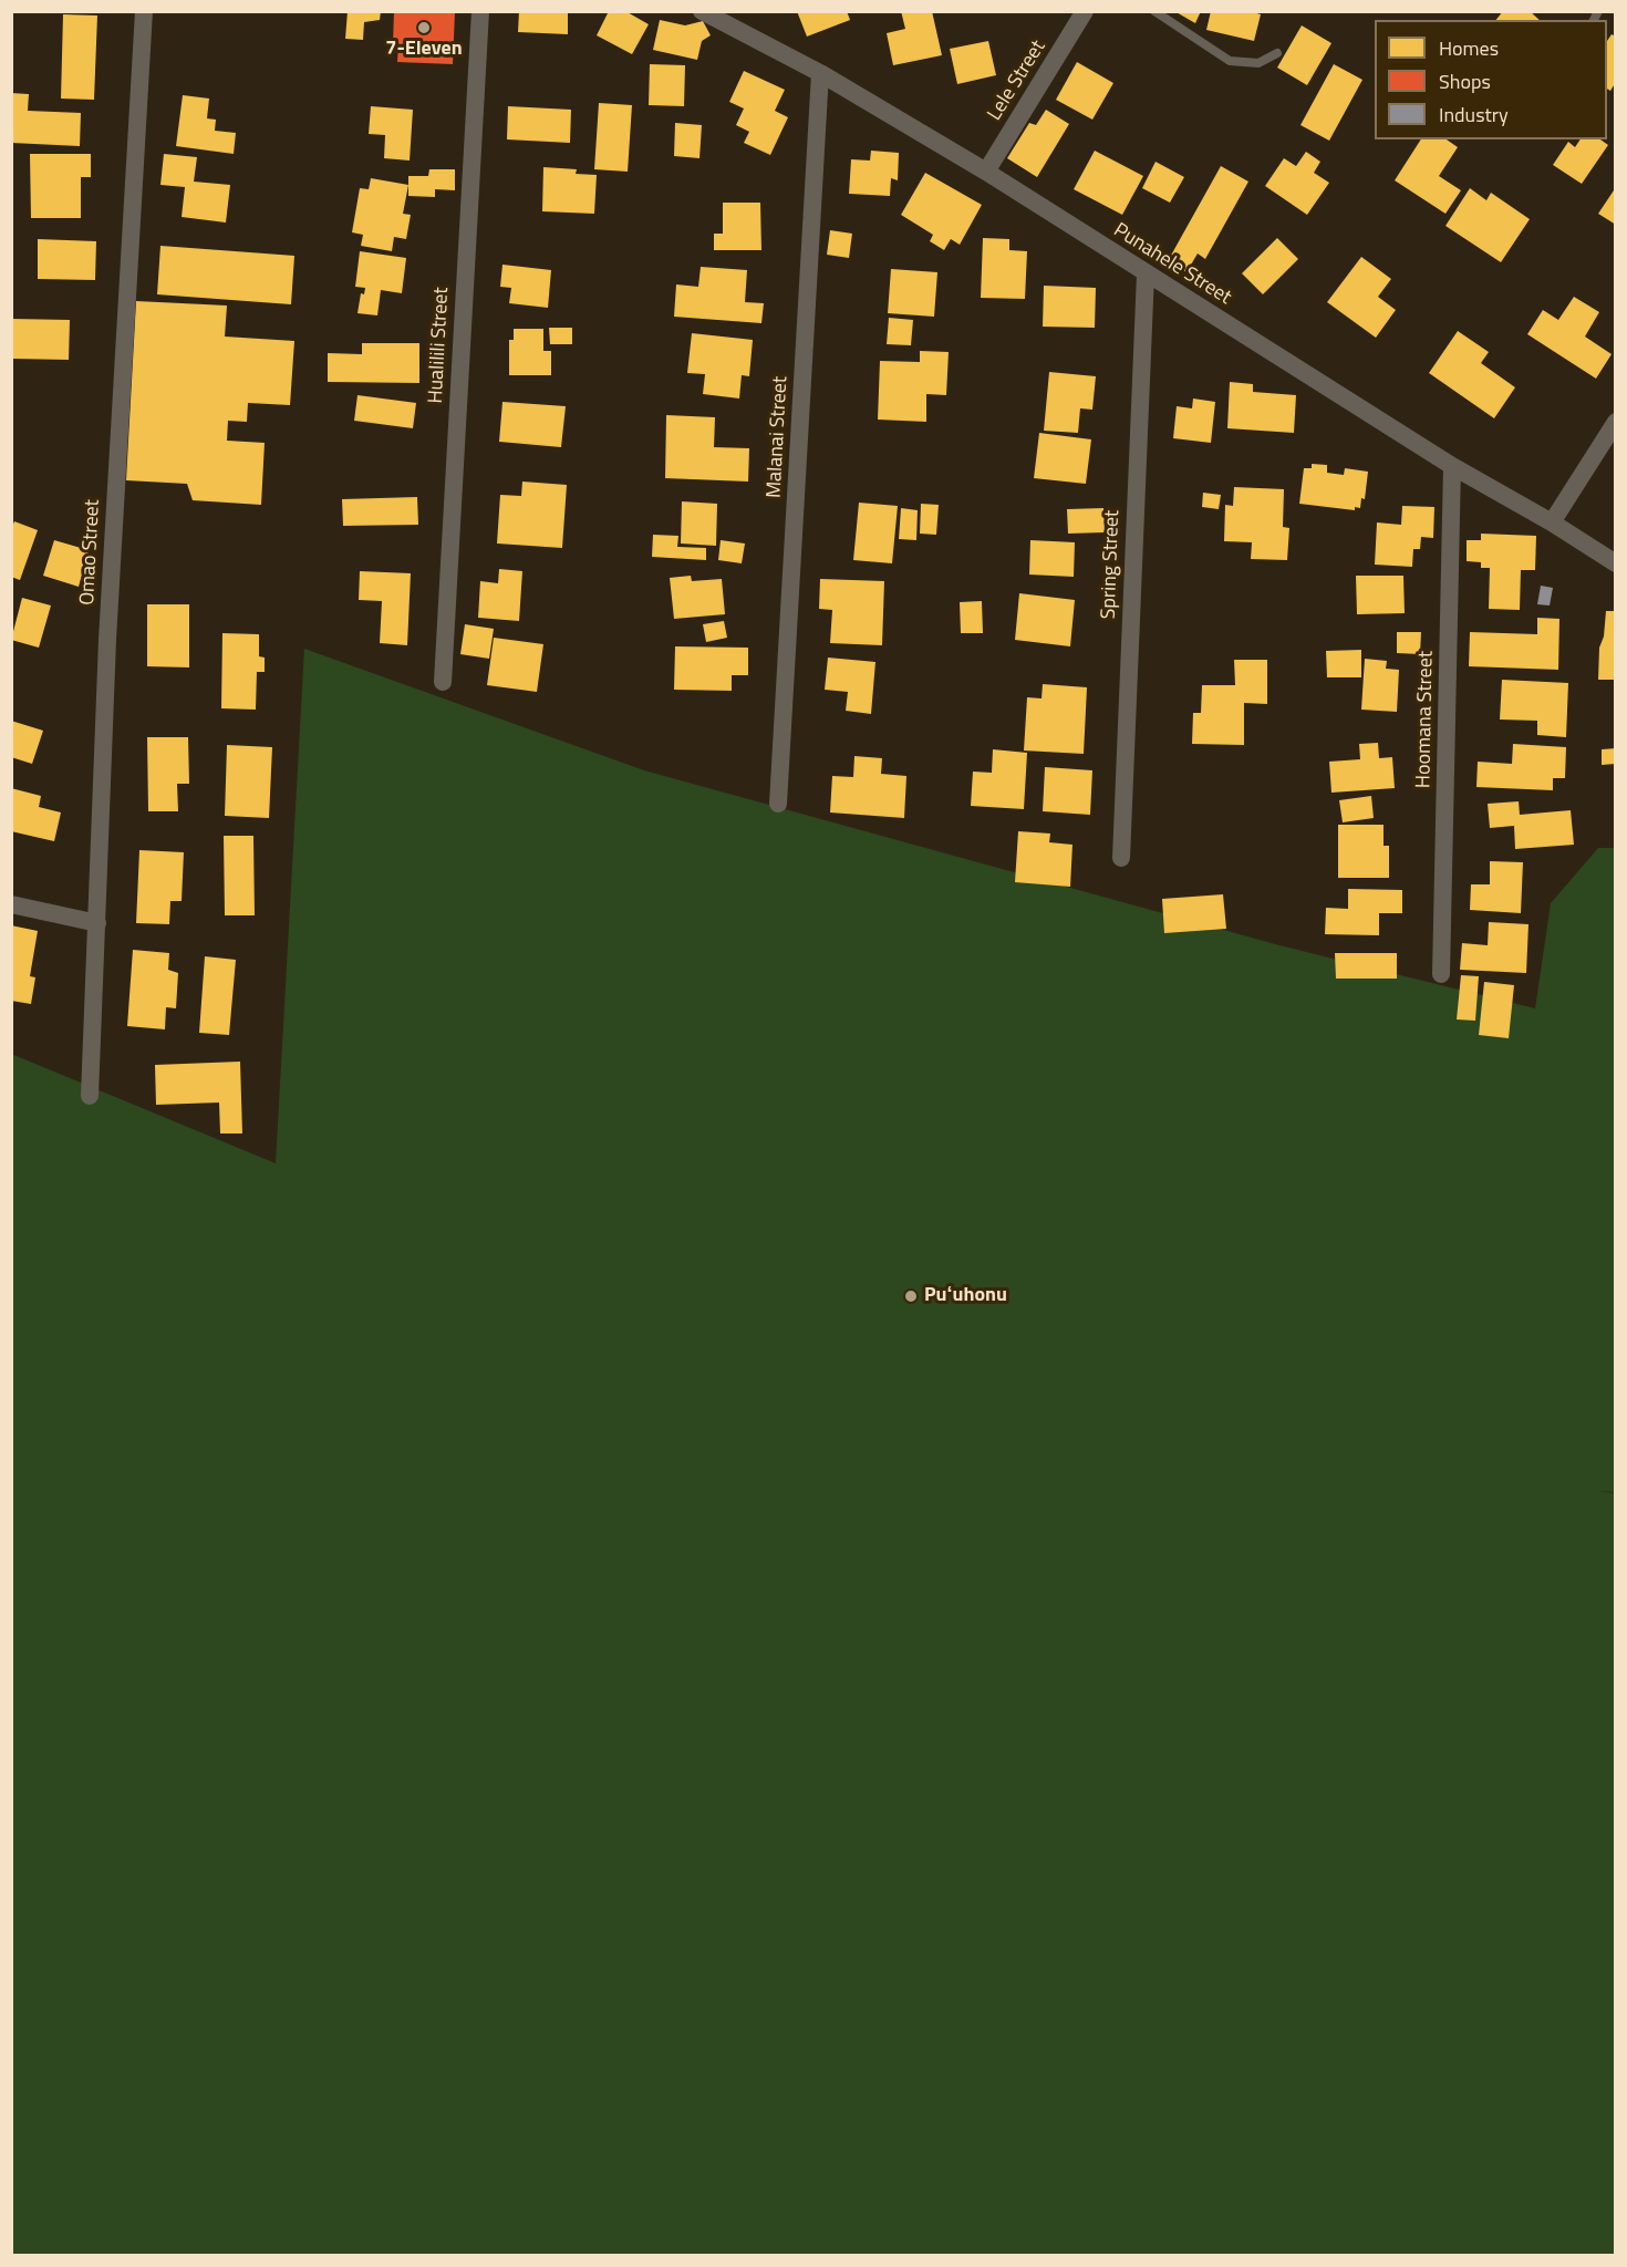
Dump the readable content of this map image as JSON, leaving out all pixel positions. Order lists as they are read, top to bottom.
{
  "streets": {
    "street": [
      "Lele Street",
      "Punahele Street",
      "Hualilili Street",
      "Malanai Street",
      "Omao Street",
      "Spring Street",
      "Hoomana Street"
    ]
  },
  "crossings": [
    ["Lele Street", "Punahele Street"],
    ["Punahele Street", "Malanai Street"],
    ["Punahele Street", "Spring Street"],
    ["Punahele Street", "Hoomana Street"]
  ],
  "places": ["7-Eleven", "Puʻuhonu"],
  "legend": ["Homes", "Shops", "Industry"]
}
